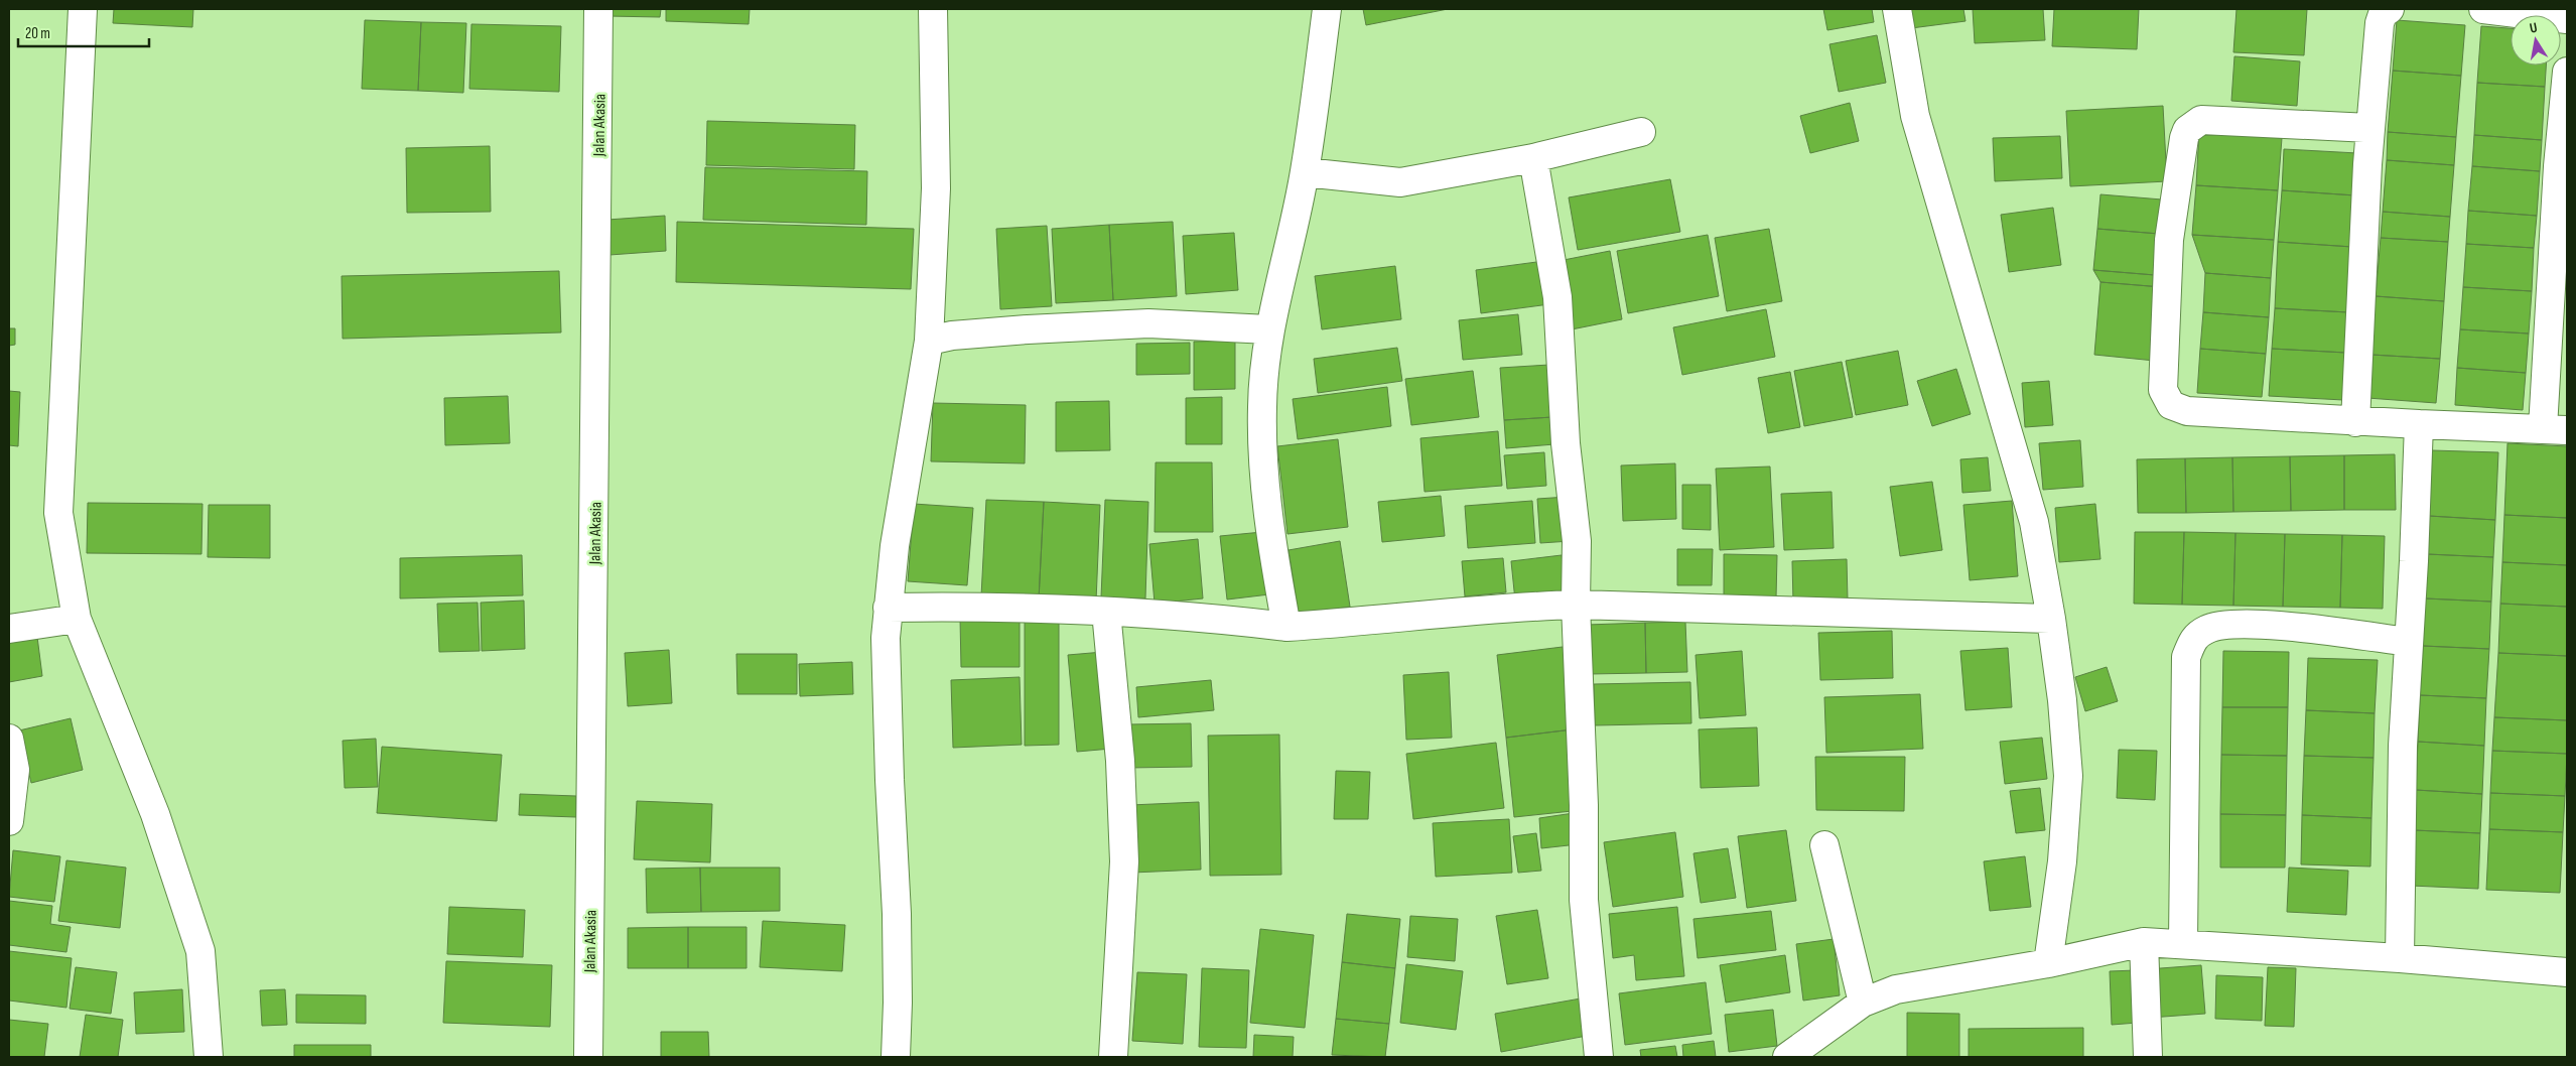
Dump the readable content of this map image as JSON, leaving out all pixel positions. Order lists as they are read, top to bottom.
{
  "streets": {
    "street": ["Jalan Akasia"]
  },
  "scale_bar": "20 m",
  "north": "top"
}
